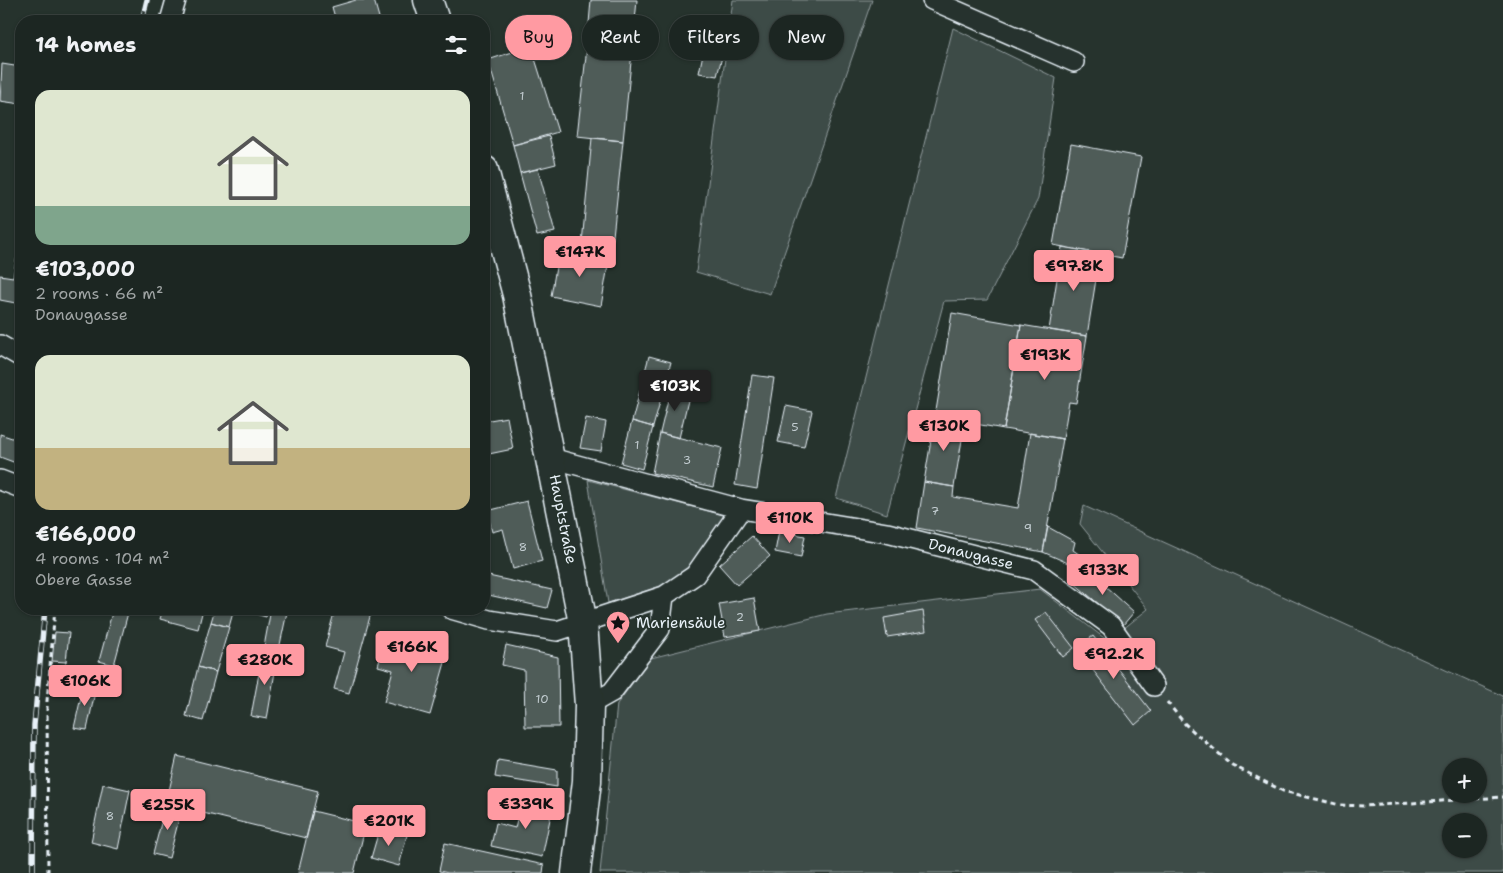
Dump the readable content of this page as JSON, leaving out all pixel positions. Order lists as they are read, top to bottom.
{
  "streets": {
    "main road": ["Hauptstraße"],
    "street": ["Donaugasse"]
  },
  "crossings": [
    ["Hauptstraße", "Donaugasse"]
  ],
  "places": {
    "place": ["Mariensäule"]
  },
  "house_numbers": [
    "1",
    "5",
    "1",
    "3",
    "7",
    "9",
    "8",
    "2",
    "10",
    "8"
  ],
  "page": {
    "chip": [
      "Buy",
      "Rent",
      "Filters",
      "New"
    ],
    "heading": "14 homes",
    "list": [
      {
        "name": "€103,000",
        "note": "2 rooms · 66 m² · Donaugasse"
      },
      {
        "name": "€166,000",
        "note": "4 rooms · 104 m² · Obere Gasse"
      }
    ],
    "price": [
      "€147K",
      "€97.8K",
      "€193K",
      "€103K",
      "€130K",
      "€110K",
      "€133K",
      "€166K",
      "€92.2K",
      "€280K",
      "€106K",
      "€339K",
      "€255K",
      "€201K"
    ],
    "map_buttons": ["+", "−"]
  }
}
